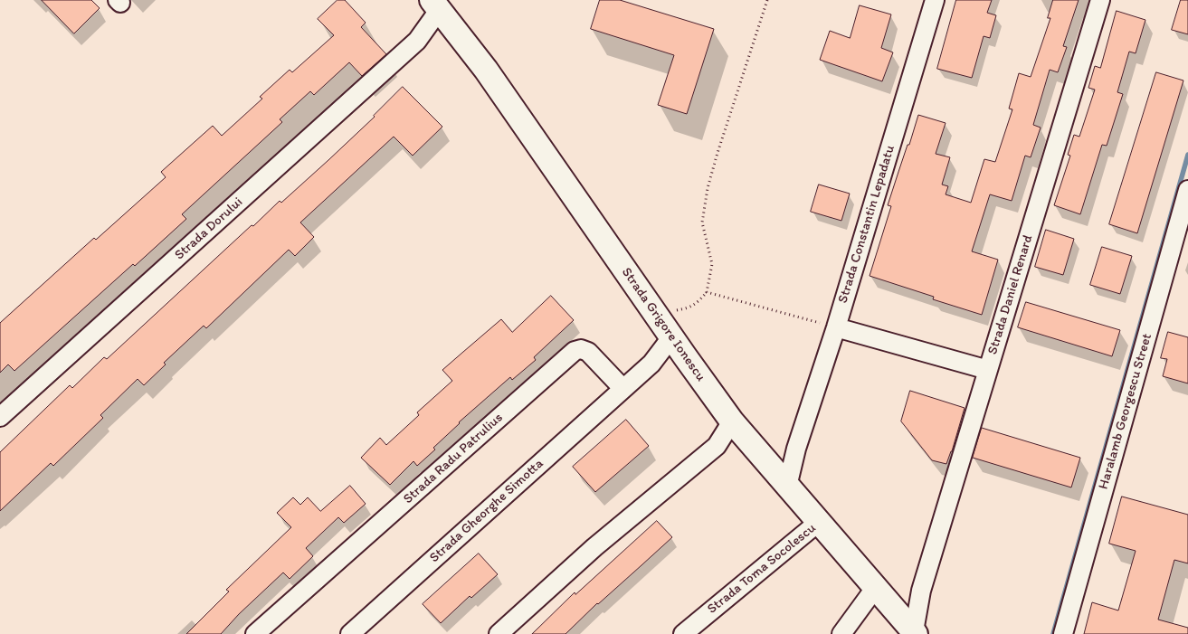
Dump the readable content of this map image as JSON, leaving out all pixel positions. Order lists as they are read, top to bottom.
{
  "streets": {
    "main road": ["Strada Grigore Ionescu"],
    "street": [
      "Strada Constantin Lepadatu",
      "Strada Dorului",
      "Strada Daniel Renard",
      "Haralamb Georgescu Street",
      "Strada Radu Patrulius",
      "Strada Gheorghe Simotta",
      "Strada Toma Socolescu"
    ]
  },
  "crossings": [
    ["Strada Constantin Lepadatu", "Strada Grigore Ionescu"],
    ["Strada Dorului", "Strada Grigore Ionescu"],
    ["Strada Daniel Renard", "Strada Grigore Ionescu"],
    ["Strada Grigore Ionescu", "Strada Toma Socolescu"],
    ["Strada Radu Patrulius", "Strada Gheorghe Simotta"]
  ]
}
